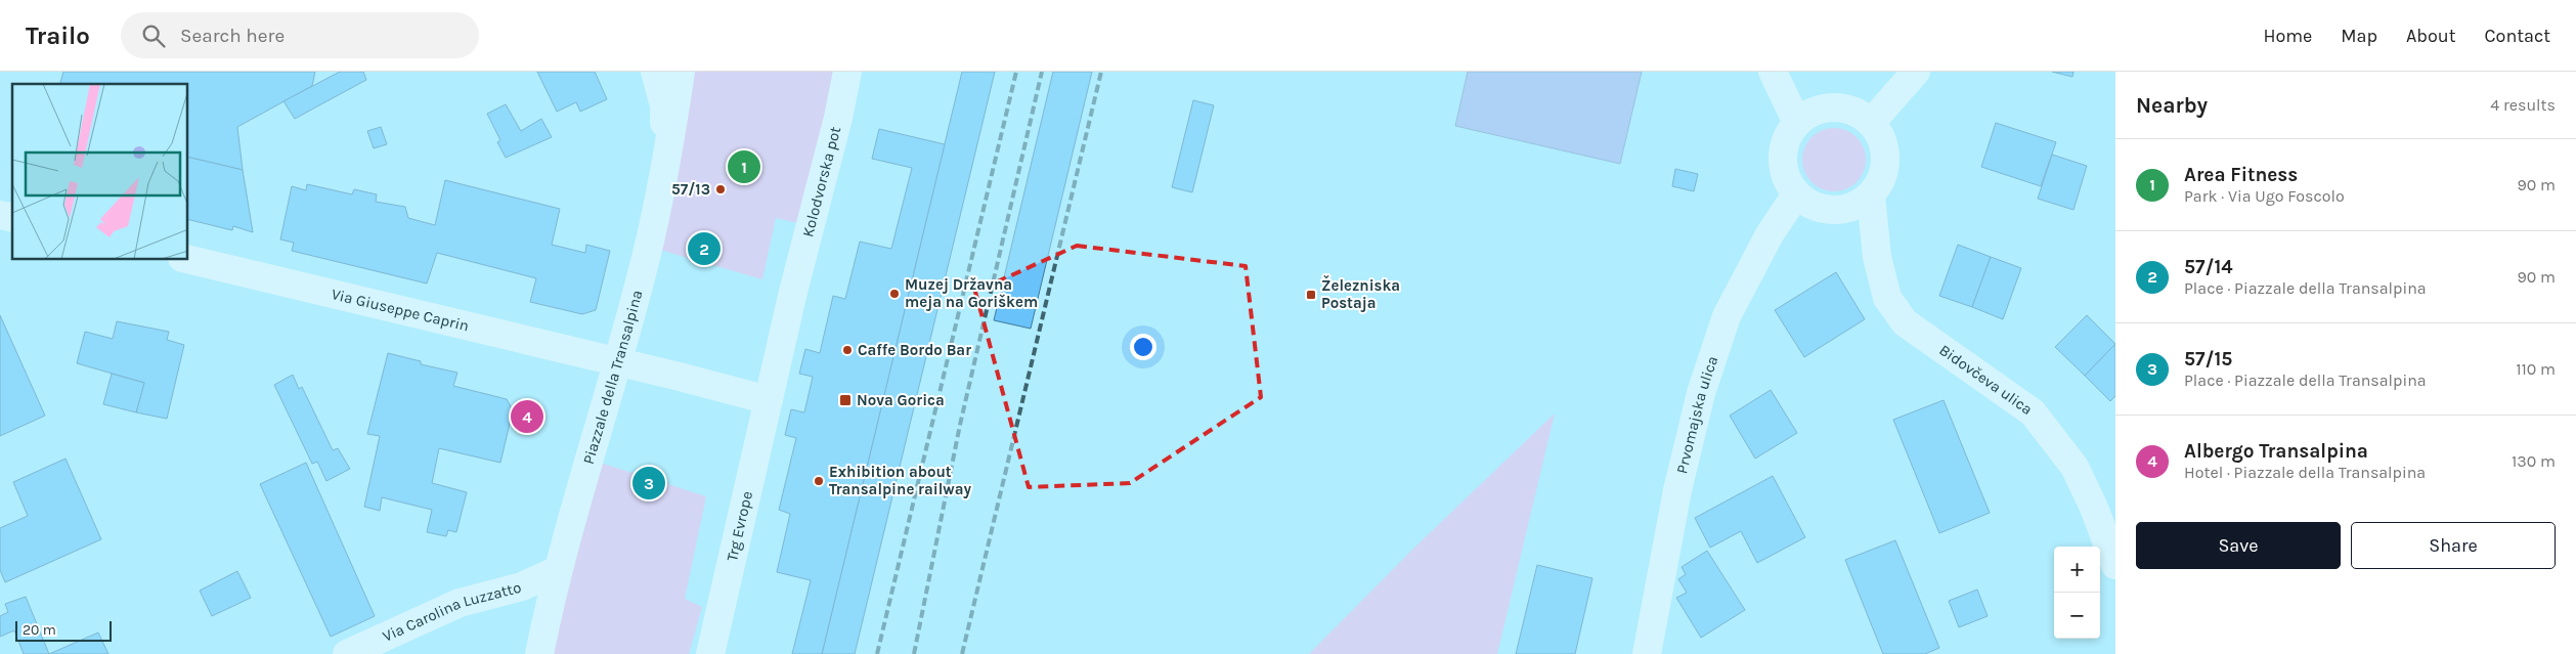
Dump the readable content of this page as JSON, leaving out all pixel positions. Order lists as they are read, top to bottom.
{
  "streets": {
    "street": [
      "Kolodvorska pot",
      "Via Giuseppe Caprin",
      "Piazzale della Transalpina",
      "Bidovčeva ulica",
      "Prvomajska ulica",
      "Trg Evrope",
      "Via Carolina Luzzatto"
    ]
  },
  "crossings": [
    ["Kolodvorska pot", "Trg Evrope"],
    ["Via Giuseppe Caprin", "Piazzale della Transalpina"],
    ["Via Giuseppe Caprin", "Trg Evrope"],
    ["Piazzale della Transalpina", "Via Carolina Luzzatto"],
    ["Bidovčeva ulica", "Prvomajska ulica"]
  ],
  "places": {
    "other": [
      "57/13",
      "Muzej Državna meja na Goriškem",
      "Caffe Bordo Bar",
      "Exhibition about Transalpine railway"
    ],
    "transit": ["Železniska Postaja", "Nova Gorica"]
  },
  "scale_bar": "20 m",
  "page": {
    "header": "Trailo",
    "search": "Search here",
    "nav": [
      "Home",
      "Map",
      "About",
      "Contact"
    ],
    "heading": ["Nearby", "4 results"],
    "list": [
      {
        "mark": "1",
        "name": "Area Fitness",
        "note": "Park · Via Ugo Foscolo",
        "value": "90 m"
      },
      {
        "mark": "2",
        "name": "57/14",
        "note": "Place · Piazzale della Transalpina",
        "value": "90 m"
      },
      {
        "mark": "3",
        "name": "57/15",
        "note": "Place · Piazzale della Transalpina",
        "value": "110 m"
      },
      {
        "mark": "4",
        "name": "Albergo Transalpina",
        "note": "Hotel · Piazzale della Transalpina",
        "value": "130 m"
      }
    ],
    "pins": [
      "1",
      "2",
      "4",
      "3"
    ],
    "buttons": ["Save", "Share"],
    "map_buttons": ["+", "−"],
    "scale": "20 m"
  }
}
